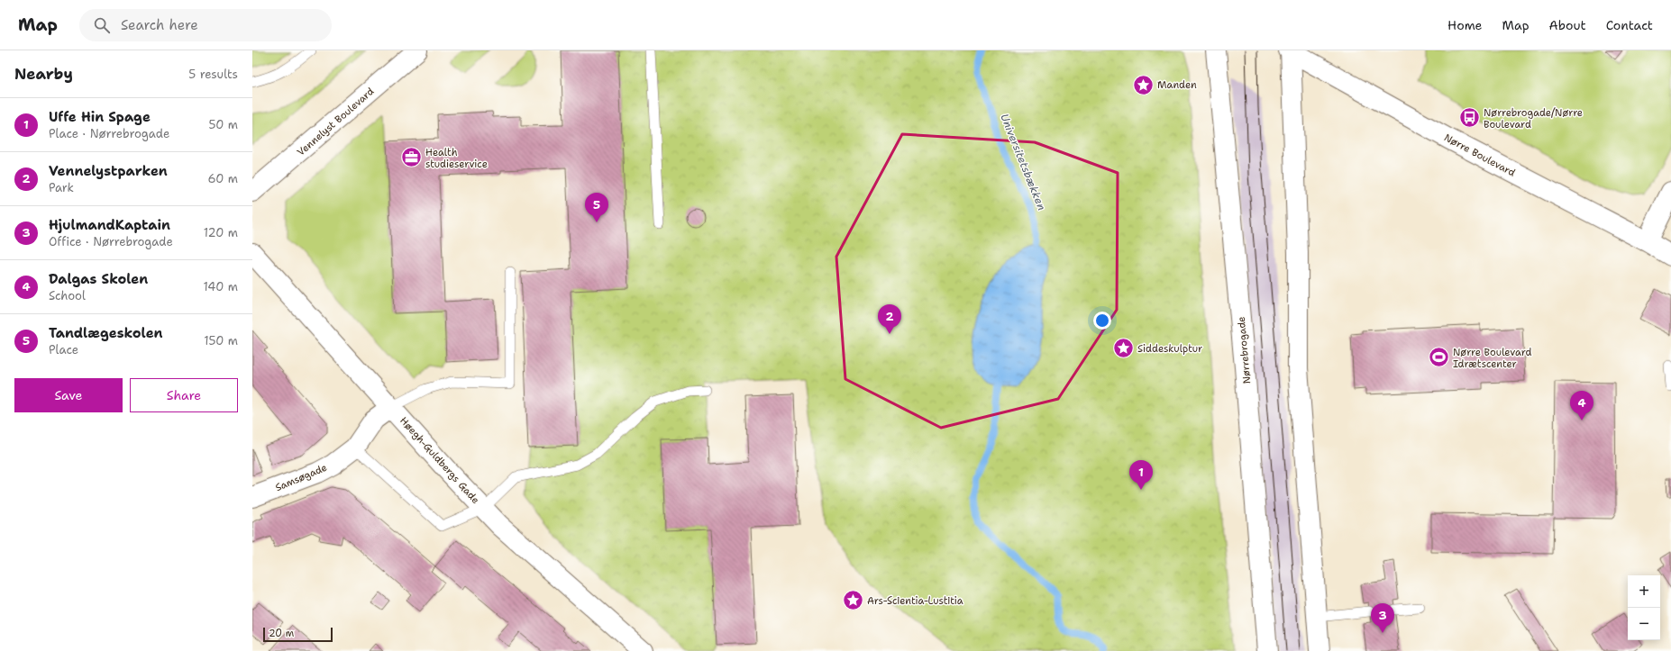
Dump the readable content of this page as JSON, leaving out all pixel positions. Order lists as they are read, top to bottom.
{
  "streets": {
    "street": [
      "Vennelyst Boulevard",
      "Nørre Boulevard",
      "Nørrebrogade",
      "Høegh-Guldbergs Gade",
      "Samsøgade"
    ]
  },
  "crossings": [
    ["Høegh-Guldbergs Gade", "Samsøgade"]
  ],
  "water": ["Universitetsbækken"],
  "places": {
    "place": ["Manden", "Siddeskulptur", "Ars-Scientia-Lustitia"],
    "bus stop": ["Nørrebrogade/Nørre Boulevard"],
    "office": ["Health studieservice"],
    "sports": ["Nørre Boulevard Idrætscenter"]
  },
  "scale_bar": "20 m",
  "page": {
    "header": "Map",
    "search": "Search here",
    "nav": [
      "Home",
      "Map",
      "About",
      "Contact"
    ],
    "heading": ["Nearby", "5 results"],
    "list": [
      {
        "mark": "1",
        "name": "Uffe Hin Spage",
        "note": "Place · Nørrebrogade",
        "value": "50 m"
      },
      {
        "mark": "2",
        "name": "Vennelystparken",
        "note": "Park",
        "value": "60 m"
      },
      {
        "mark": "3",
        "name": "HjulmandKaptain",
        "note": "Office · Nørrebrogade",
        "value": "120 m"
      },
      {
        "mark": "4",
        "name": "Dalgas Skolen",
        "note": "School",
        "value": "140 m"
      },
      {
        "mark": "5",
        "name": "Tandlægeskolen",
        "note": "Place",
        "value": "150 m"
      }
    ],
    "pins": [
      "5",
      "2",
      "4",
      "1",
      "3"
    ],
    "buttons": ["Save", "Share"],
    "map_buttons": ["+", "−"],
    "scale": "20 m"
  }
}
